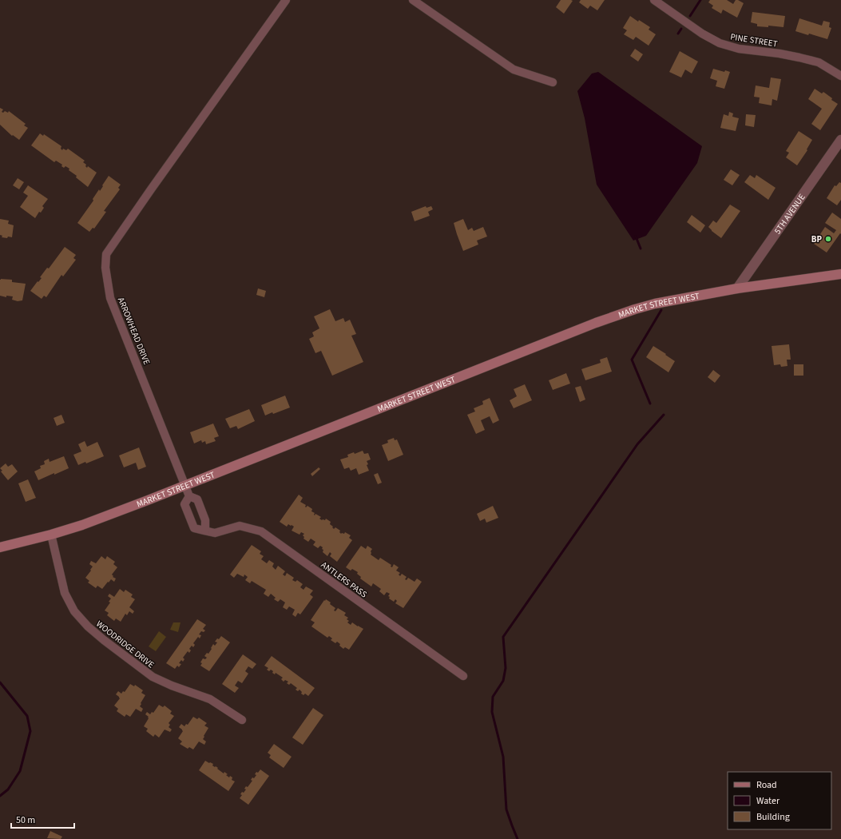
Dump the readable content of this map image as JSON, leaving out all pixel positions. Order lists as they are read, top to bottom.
{
  "streets": {
    "main road": ["MARKET STREET WEST"],
    "street": [
      "PINE STREET",
      "5TH AVENUE",
      "ARROWHEAD DRIVE",
      "ANTLERS PASS",
      "WOODRIDGE DRIVE"
    ]
  },
  "crossings": [
    ["5TH AVENUE", "MARKET STREET WEST"],
    ["MARKET STREET WEST", "ARROWHEAD DRIVE"],
    ["MARKET STREET WEST", "ANTLERS PASS"],
    ["MARKET STREET WEST", "WOODRIDGE DRIVE"],
    ["ARROWHEAD DRIVE", "ANTLERS PASS"]
  ],
  "places": ["BP"],
  "legend": ["Road", "Water", "Building"],
  "scale_bar": "50 m"
}
